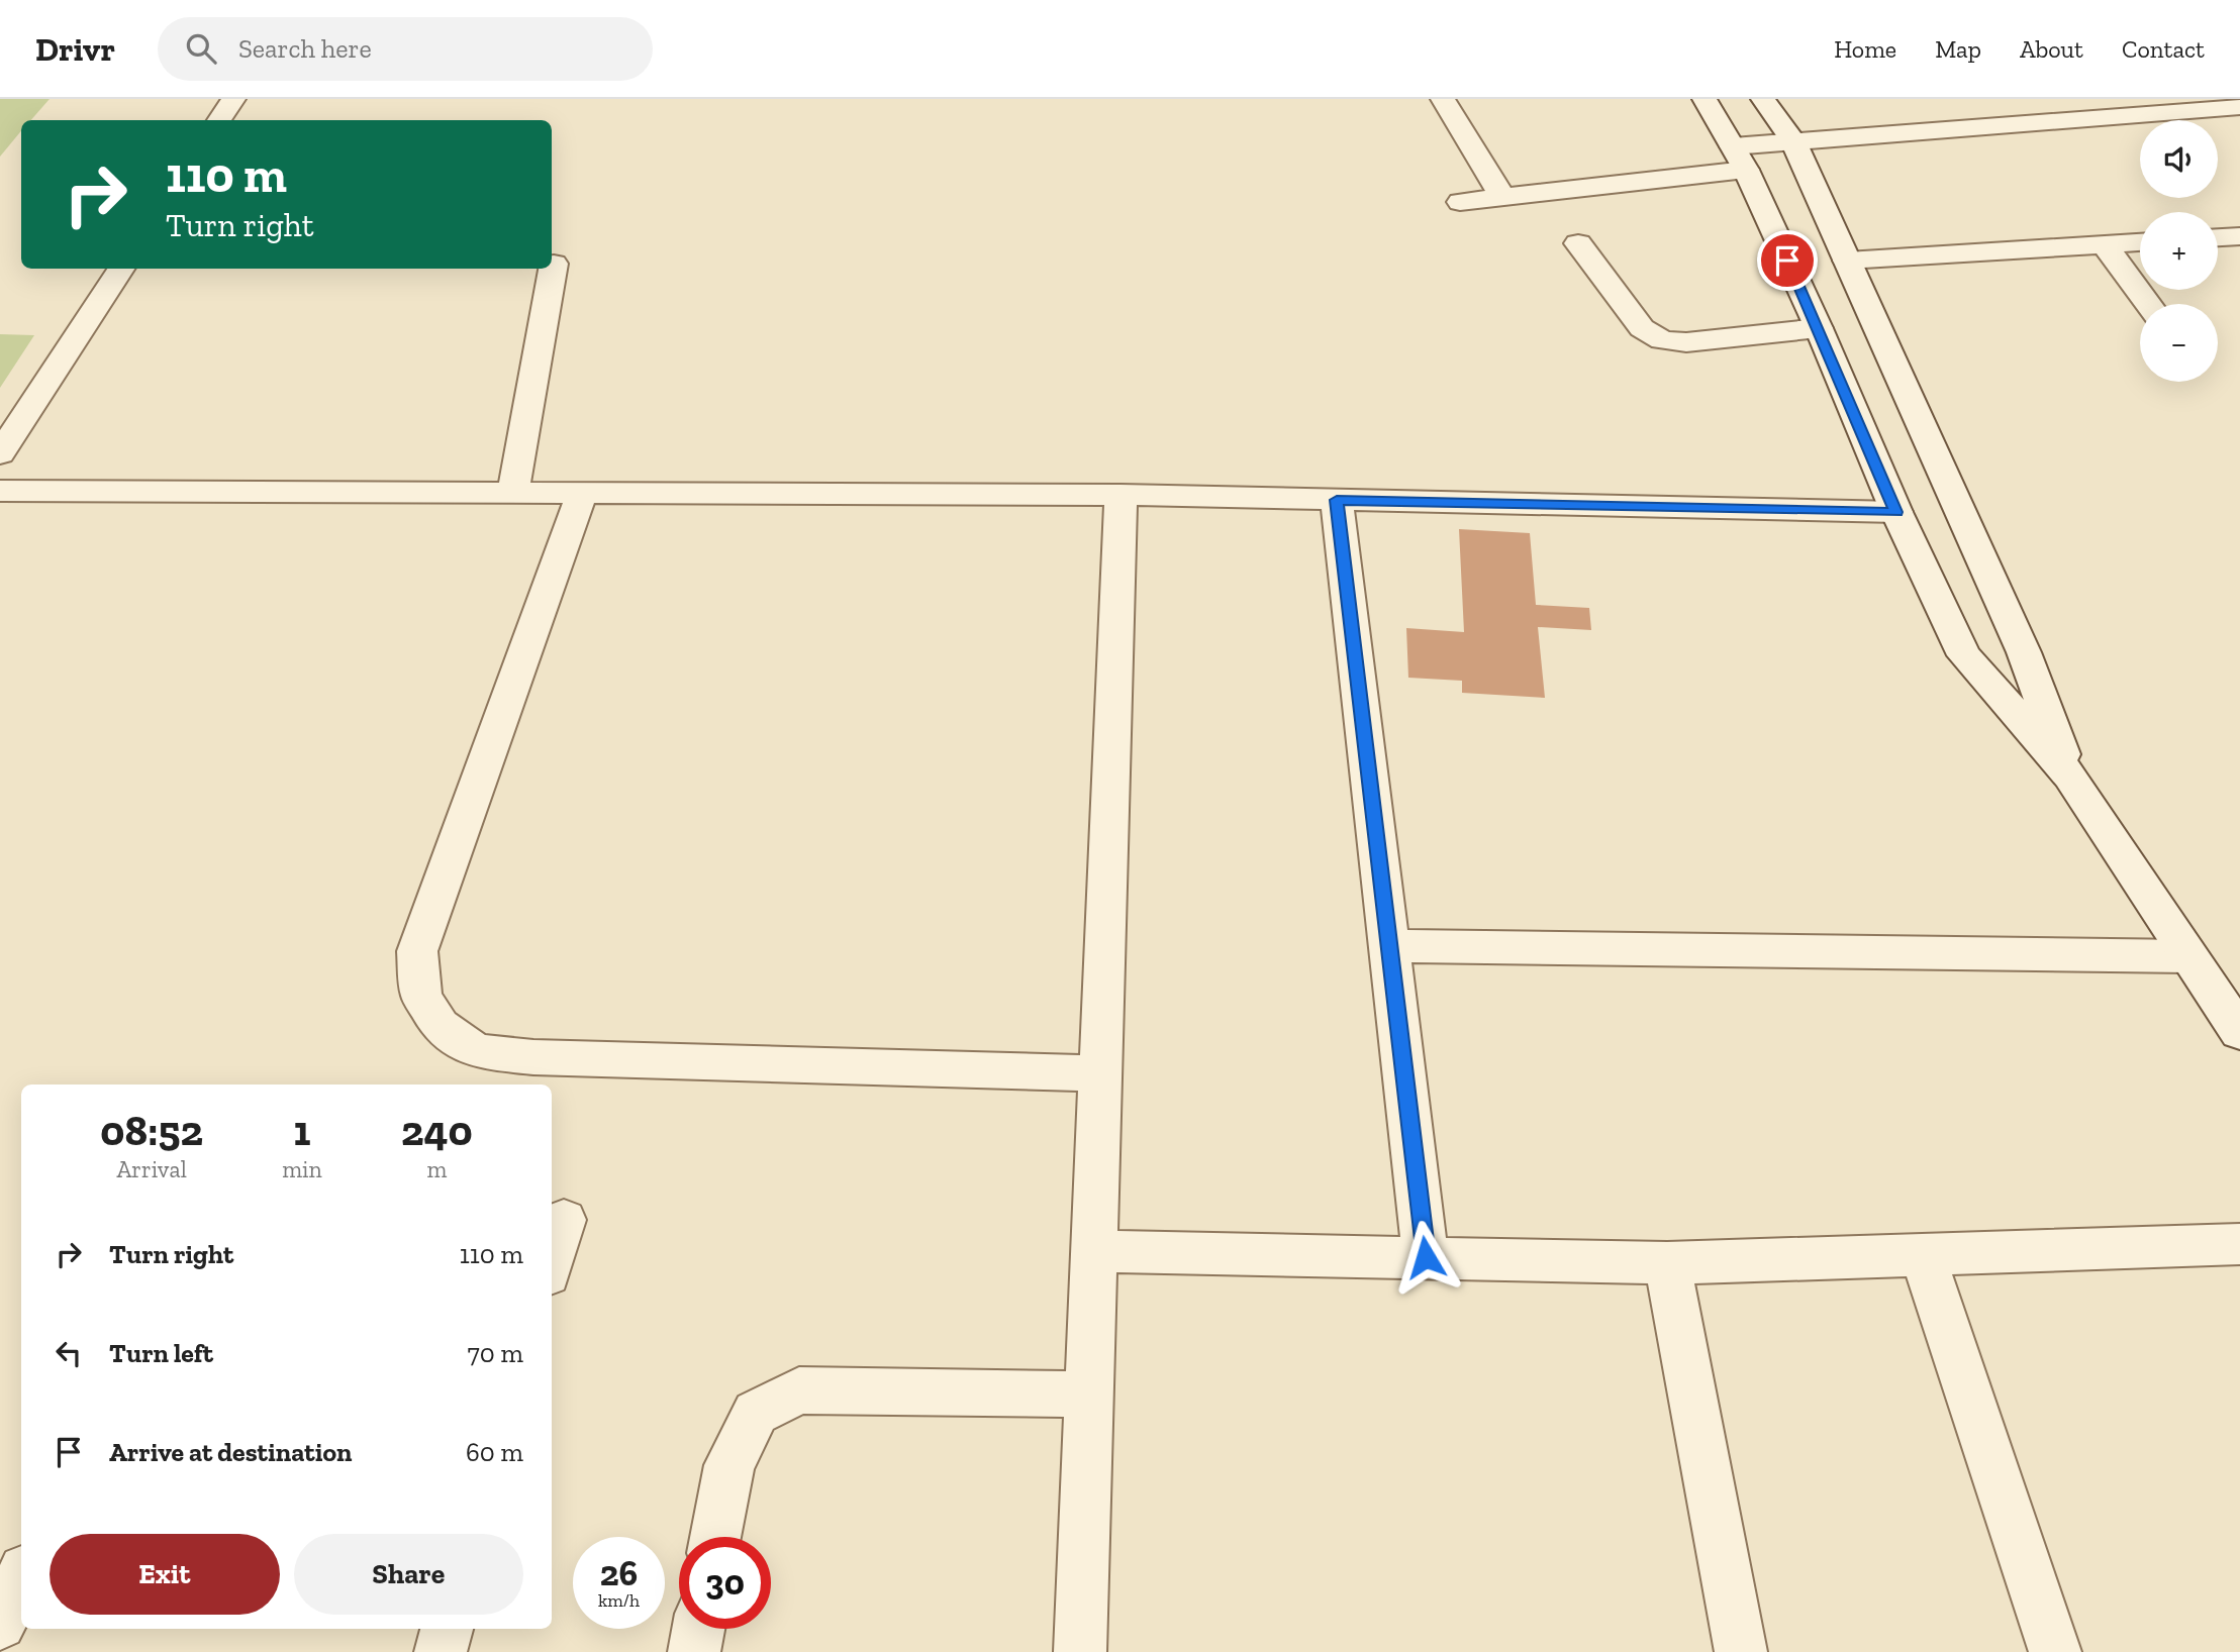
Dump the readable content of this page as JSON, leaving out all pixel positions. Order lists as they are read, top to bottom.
{
  "page": {
    "header": "Drivr",
    "search": "Search here",
    "nav": [
      "Home",
      "Map",
      "About",
      "Contact"
    ],
    "map_buttons": ["+", "−"],
    "turn": ["110 m", "Turn right"],
    "eta": [
      "08:52",
      "Arrival",
      "1",
      "min",
      "240",
      "m"
    ],
    "list": [
      {
        "name": "Turn right",
        "value": "110 m"
      },
      {
        "name": "Turn left",
        "value": "70 m"
      },
      {
        "name": "Arrive at destination",
        "value": "60 m"
      }
    ],
    "buttons": ["Exit", "Share"],
    "speed": "26 km/h",
    "limit": "30"
  }
}
